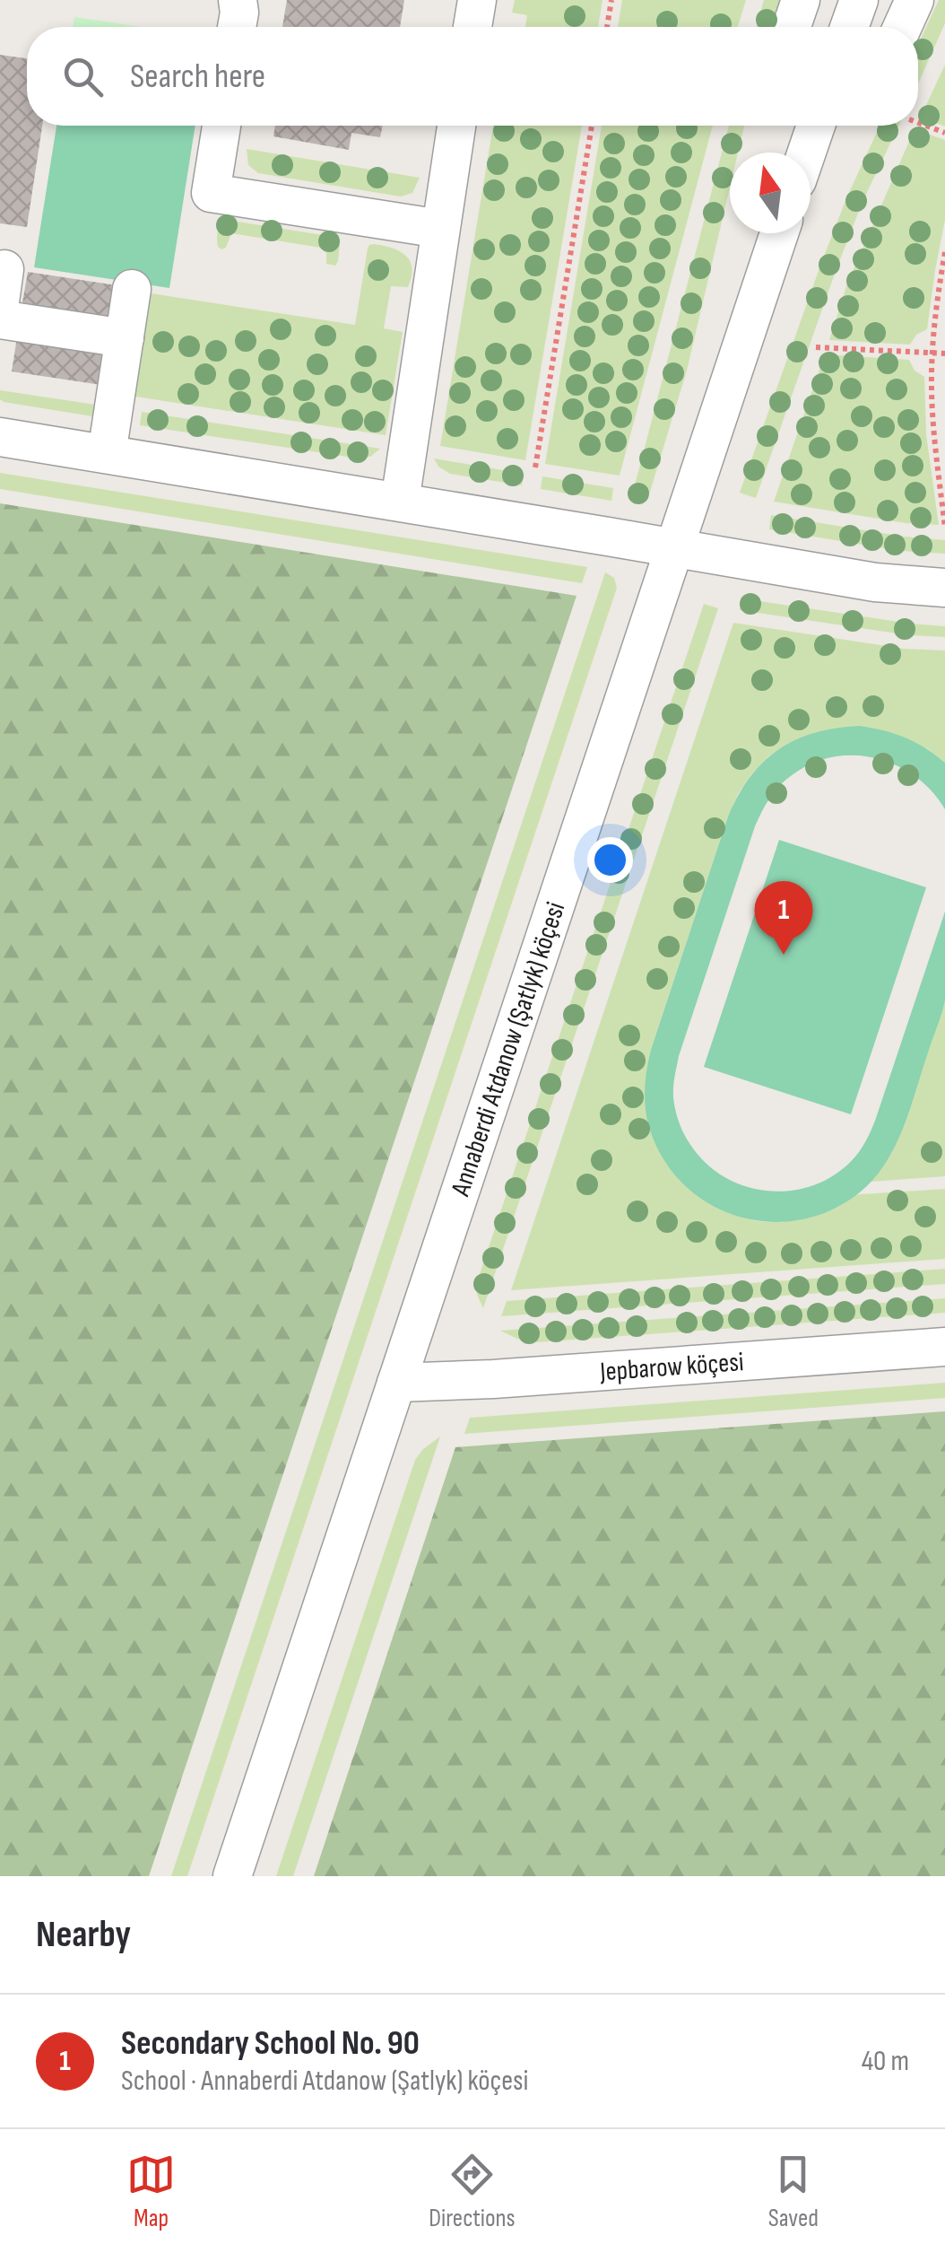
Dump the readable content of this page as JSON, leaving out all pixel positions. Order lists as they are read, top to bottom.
{
  "streets": {
    "street": ["Annaberdi Atdanow (Şatlyk) köçesi", "Jepbarow köçesi"]
  },
  "crossings": [
    ["Annaberdi Atdanow (Şatlyk) köçesi", "Jepbarow köçesi"]
  ],
  "north": "top",
  "page": {
    "search": "Search here",
    "pins": "1",
    "heading": "Nearby",
    "list": [
      {
        "mark": "1",
        "name": "Secondary School No. 90",
        "note": "School · Annaberdi Atdanow (Şatlyk) köçesi",
        "value": "40 m"
      }
    ],
    "nav": ["Map", "Directions", "Saved"]
  }
}
